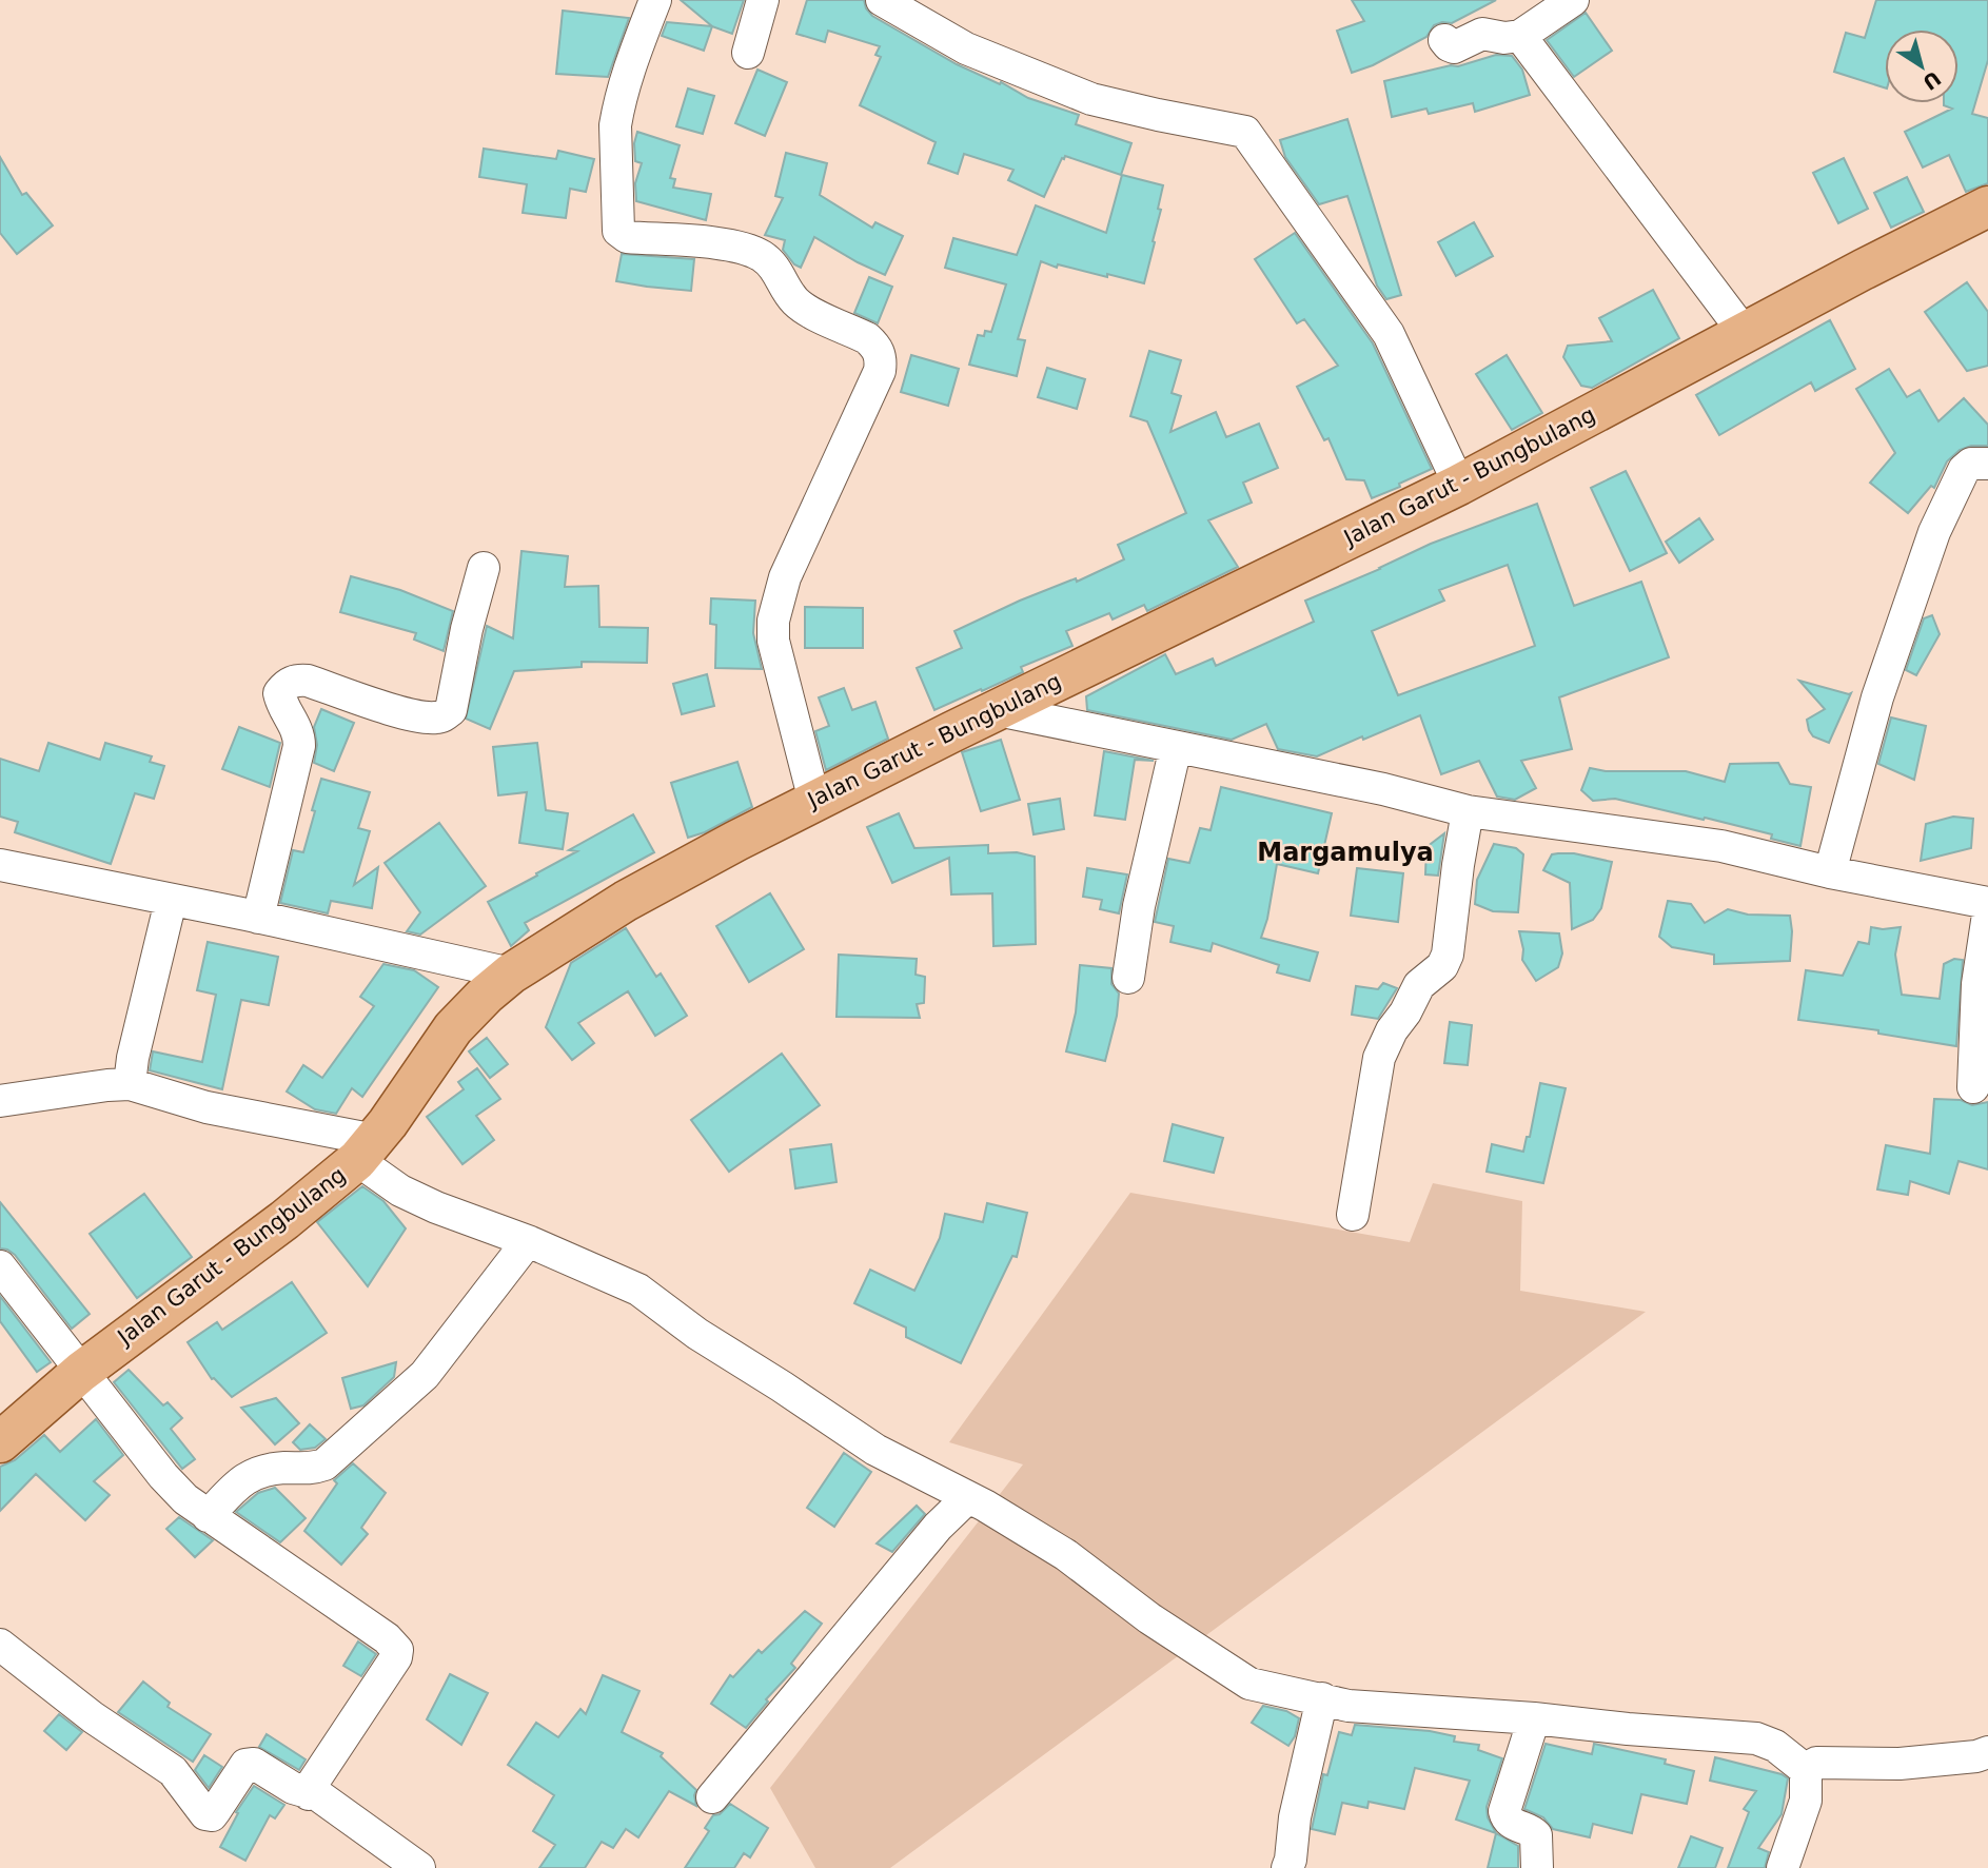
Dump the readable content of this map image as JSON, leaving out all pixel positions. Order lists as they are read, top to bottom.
{
  "streets": {
    "main road": ["Jalan Garut - Bungbulang"]
  },
  "districts": ["Margamulya"],
  "north": "bottom right"
}
